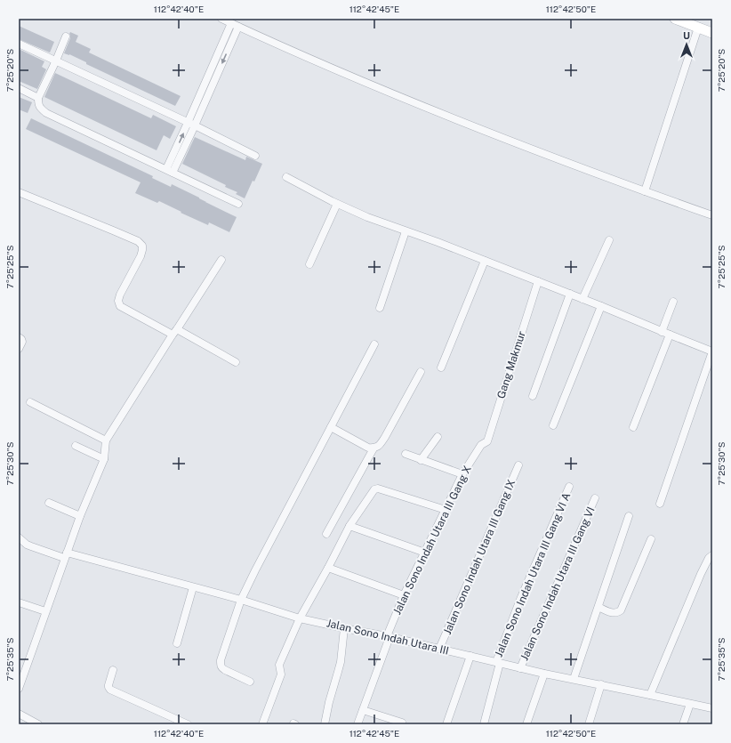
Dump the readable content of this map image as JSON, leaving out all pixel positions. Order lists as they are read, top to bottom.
{
  "streets": {
    "street": [
      "Gang Makmur",
      "Jalan Sono Indah Utara III Gang X",
      "Jalan Sono Indah Utara III Gang IX",
      "Jalan Sono Indah Utara III Gang VI A",
      "Jalan Sono Indah Utara III Gang VI",
      "Jalan Sono Indah Utara III"
    ]
  },
  "crossings": [
    ["Gang Makmur", "Jalan Sono Indah Utara III Gang X"],
    ["Jalan Sono Indah Utara III Gang X", "Jalan Sono Indah Utara III"],
    ["Jalan Sono Indah Utara III Gang IX", "Jalan Sono Indah Utara III"],
    ["Jalan Sono Indah Utara III Gang VI A", "Jalan Sono Indah Utara III"],
    ["Jalan Sono Indah Utara III Gang VI", "Jalan Sono Indah Utara III"]
  ],
  "north": "top",
  "coordinates": [
    "112°42'40\"E",
    "112°42'45\"E",
    "112°42'50\"E",
    "7°25'20\"S",
    "7°25'25\"S",
    "7°25'30\"S",
    "7°25'35\"S"
  ]
}
